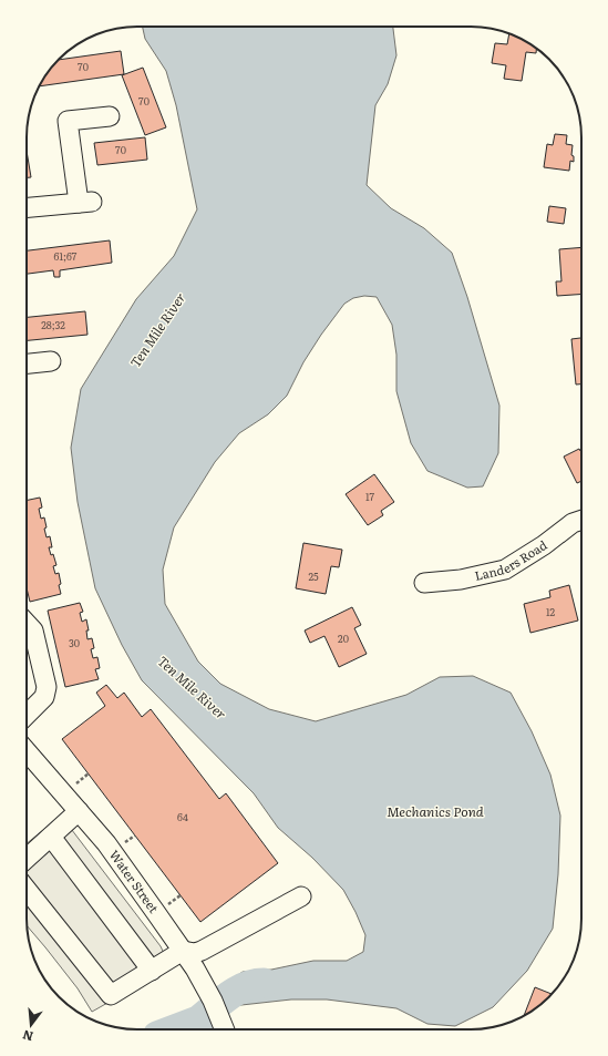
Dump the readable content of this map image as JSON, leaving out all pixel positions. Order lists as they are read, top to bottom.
{
  "streets": {
    "street": ["Landers Road", "Water Street"]
  },
  "water": ["Ten Mile River", "Mechanics Pond"],
  "house_numbers": [
    "70",
    "70",
    "70",
    "61;67",
    "28;32",
    "17",
    "25",
    "12",
    "20",
    "30",
    "64"
  ],
  "north": "bottom"
}
